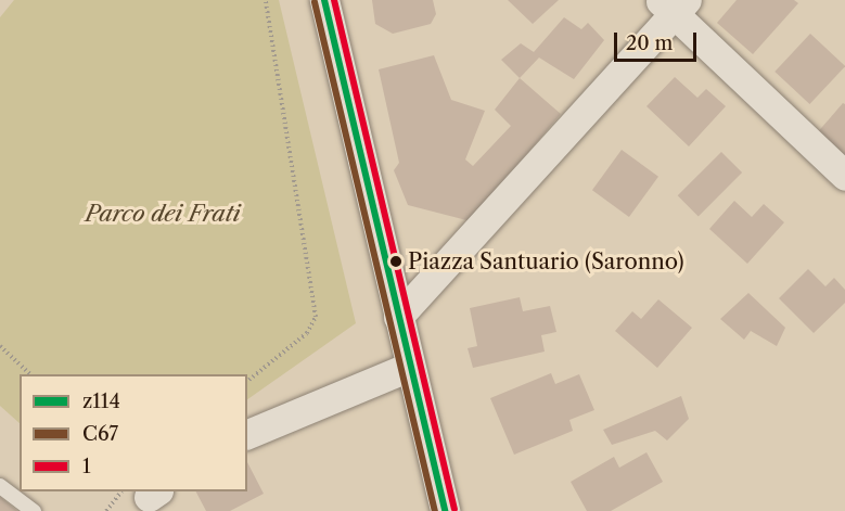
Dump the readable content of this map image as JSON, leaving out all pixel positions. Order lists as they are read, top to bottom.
{
  "parks": ["Parco dei Frati"],
  "places": ["Piazza Santuario (Saronno)"],
  "lines": ["transit line z114", "transit line 1", "transit line C67"],
  "legend": ["z114", "C67", "1"],
  "scale_bar": "20 m"
}
